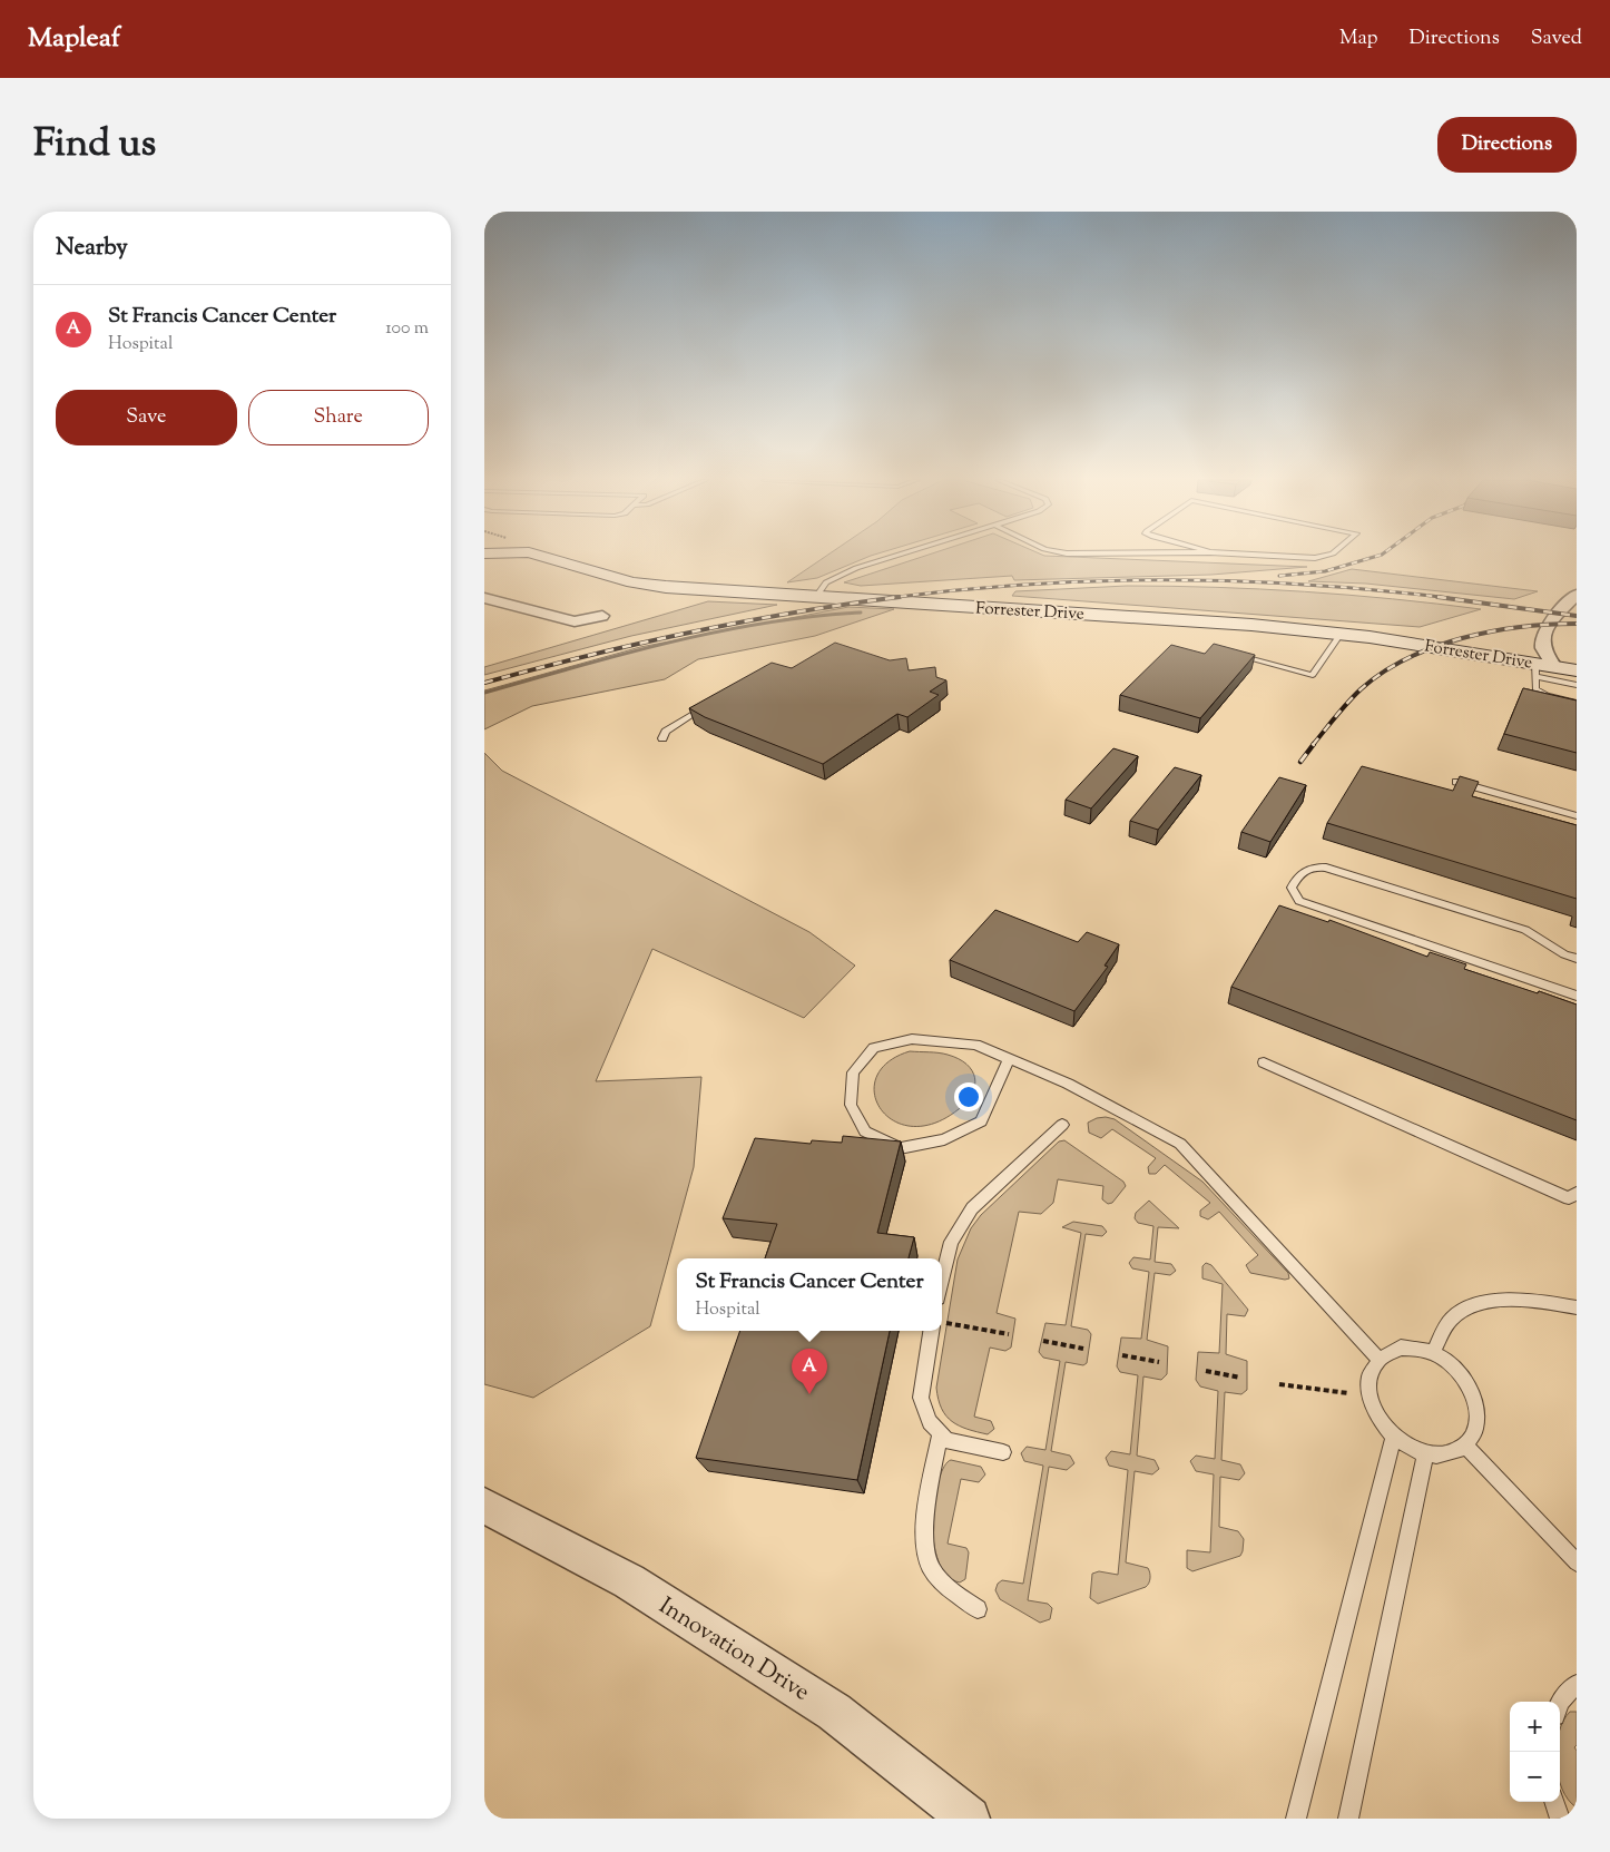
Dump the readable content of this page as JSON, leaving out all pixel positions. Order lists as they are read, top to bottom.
{
  "streets": {
    "street": ["Forrester Drive", "Innovation Drive"]
  },
  "page": {
    "header": "Mapleaf",
    "nav": ["Map", "Directions", "Saved"],
    "title": "Find us",
    "buttons": [
      "Directions",
      ["Save", "Share"]
    ],
    "heading": "Nearby",
    "list": [
      {
        "mark": "A",
        "name": "St Francis Cancer Center",
        "note": "Hospital",
        "value": "100 m"
      }
    ],
    "popup": ["St Francis Cancer Center", "Hospital"],
    "pins": "A",
    "map_buttons": ["+", "−"]
  }
}
